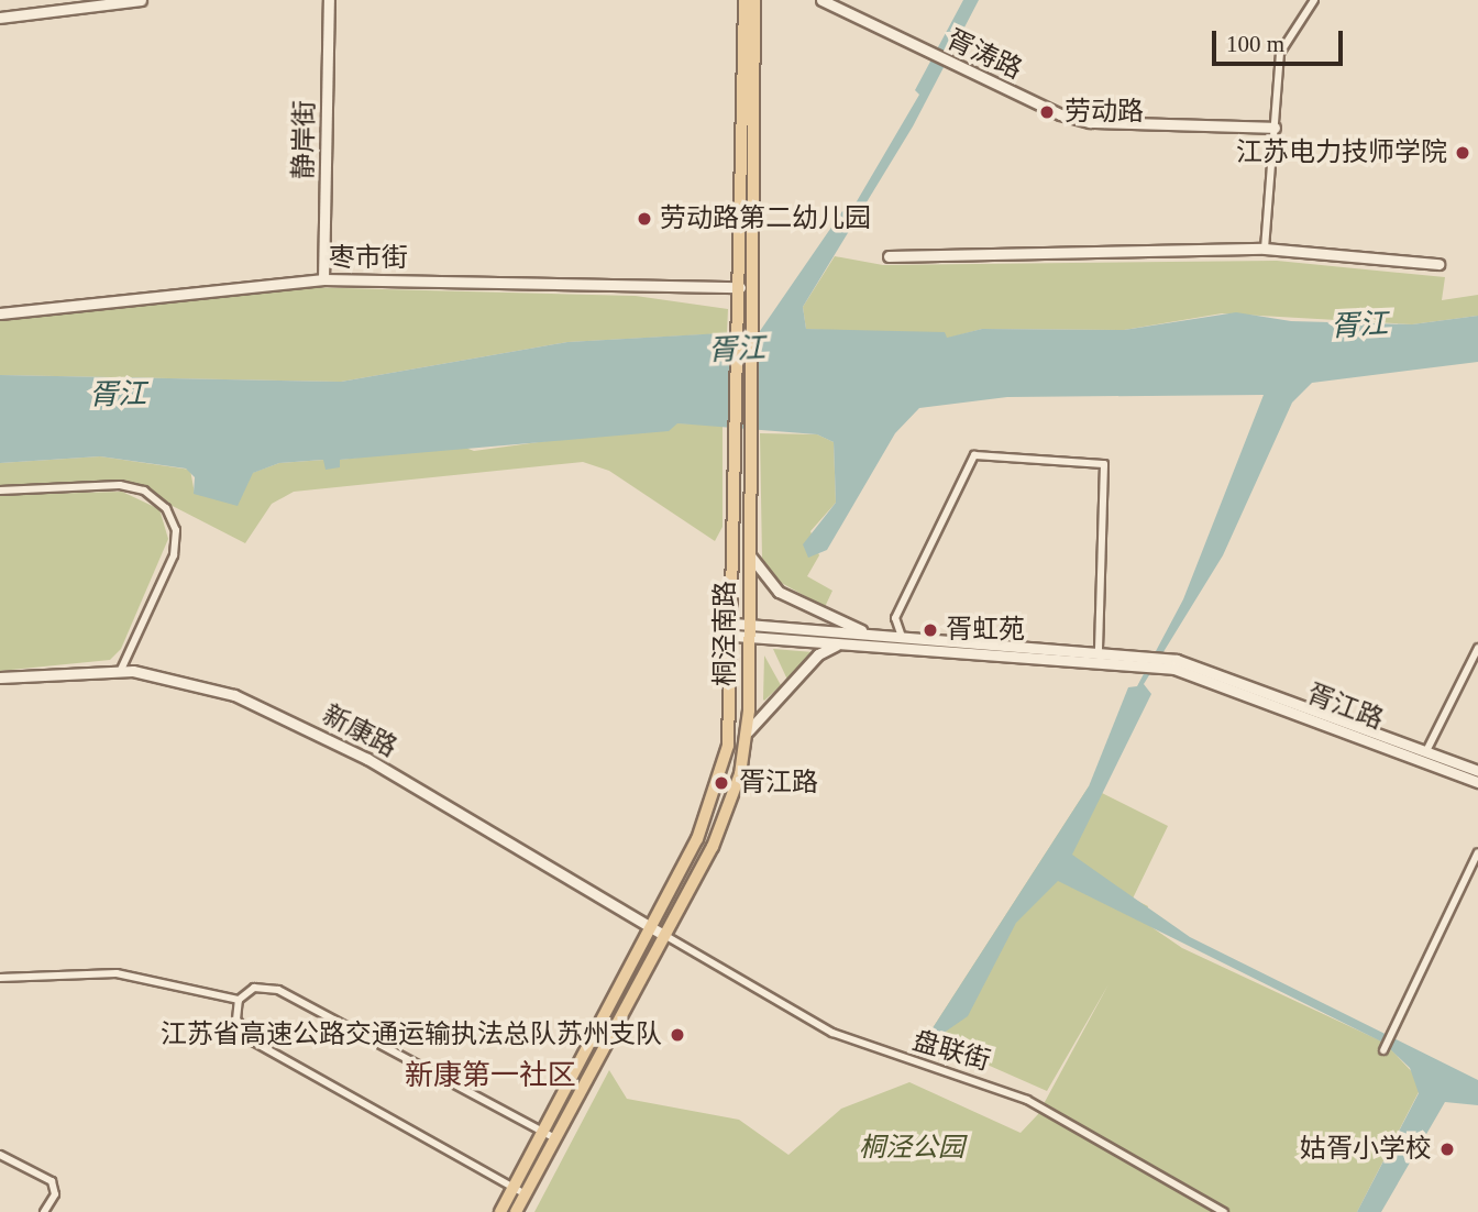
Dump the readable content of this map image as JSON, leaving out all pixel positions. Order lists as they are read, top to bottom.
{
  "streets": {
    "main road": ["桐泾南路"],
    "street": [
      "胥涛路",
      "静岸街",
      "枣市街",
      "胥江路",
      "新康路",
      "盘联街"
    ]
  },
  "crossings": [
    ["静岸街", "枣市街"],
    ["枣市街", "桐泾南路"],
    ["桐泾南路", "胥江路"],
    ["桐泾南路", "新康路"],
    ["桐泾南路", "盘联街"],
    ["新康路", "盘联街"]
  ],
  "districts": ["新康第一社区"],
  "water": ["胥江"],
  "parks": ["桐泾公园"],
  "places": [
    "劳动路",
    "江苏电力技师学院",
    "劳动路第二幼儿园",
    "胥虹苑",
    "胥江路",
    "江苏省高速公路交通运输执法总队苏州支队",
    "姑胥小学校"
  ],
  "scale_bar": "100 m"
}
